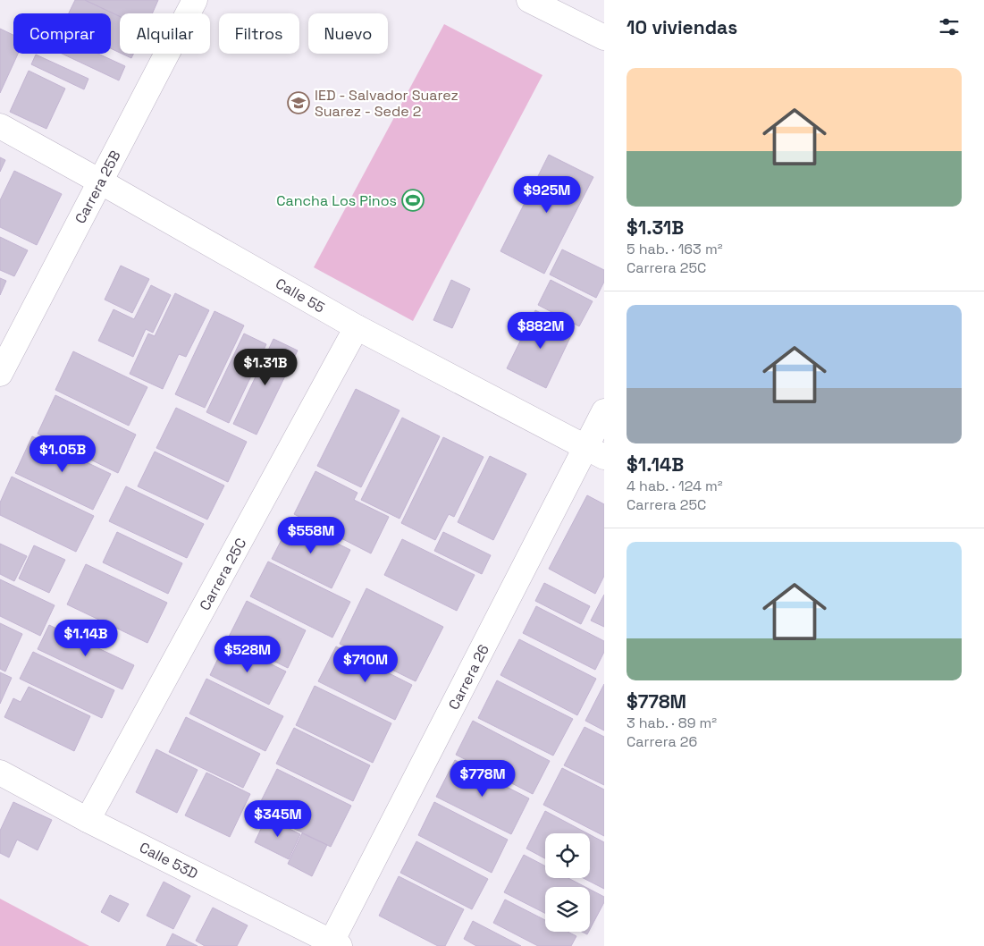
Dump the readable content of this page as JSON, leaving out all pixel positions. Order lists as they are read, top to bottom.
{
  "streets": {
    "street": [
      "Carrera 25B",
      "Calle 55",
      "Carrera 25C",
      "Carrera 26",
      "Calle 53D"
    ]
  },
  "crossings": [
    ["Carrera 25B", "Calle 55"],
    ["Calle 55", "Carrera 25C"],
    ["Calle 55", "Carrera 26"],
    ["Carrera 25C", "Calle 53D"],
    ["Carrera 26", "Calle 53D"]
  ],
  "places": {
    "school or university": ["IED - Salvador Suarez Suarez - Sede 2"],
    "sports": ["Cancha Los Pinos"]
  },
  "page": {
    "heading": "10 viviendas",
    "chip": [
      "Comprar",
      "Alquilar",
      "Filtros",
      "Nuevo"
    ],
    "list": [
      {
        "name": "$1.31B",
        "note": "5 hab. · 163 m² · Carrera 25C"
      },
      {
        "name": "$1.14B",
        "note": "4 hab. · 124 m² · Carrera 25C"
      },
      {
        "name": "$778M",
        "note": "3 hab. · 89 m² · Carrera 26"
      }
    ],
    "price": [
      "$925M",
      "$882M",
      "$1.31B",
      "$1.05B",
      "$558M",
      "$1.14B",
      "$528M",
      "$710M",
      "$778M",
      "$345M"
    ]
  }
}
